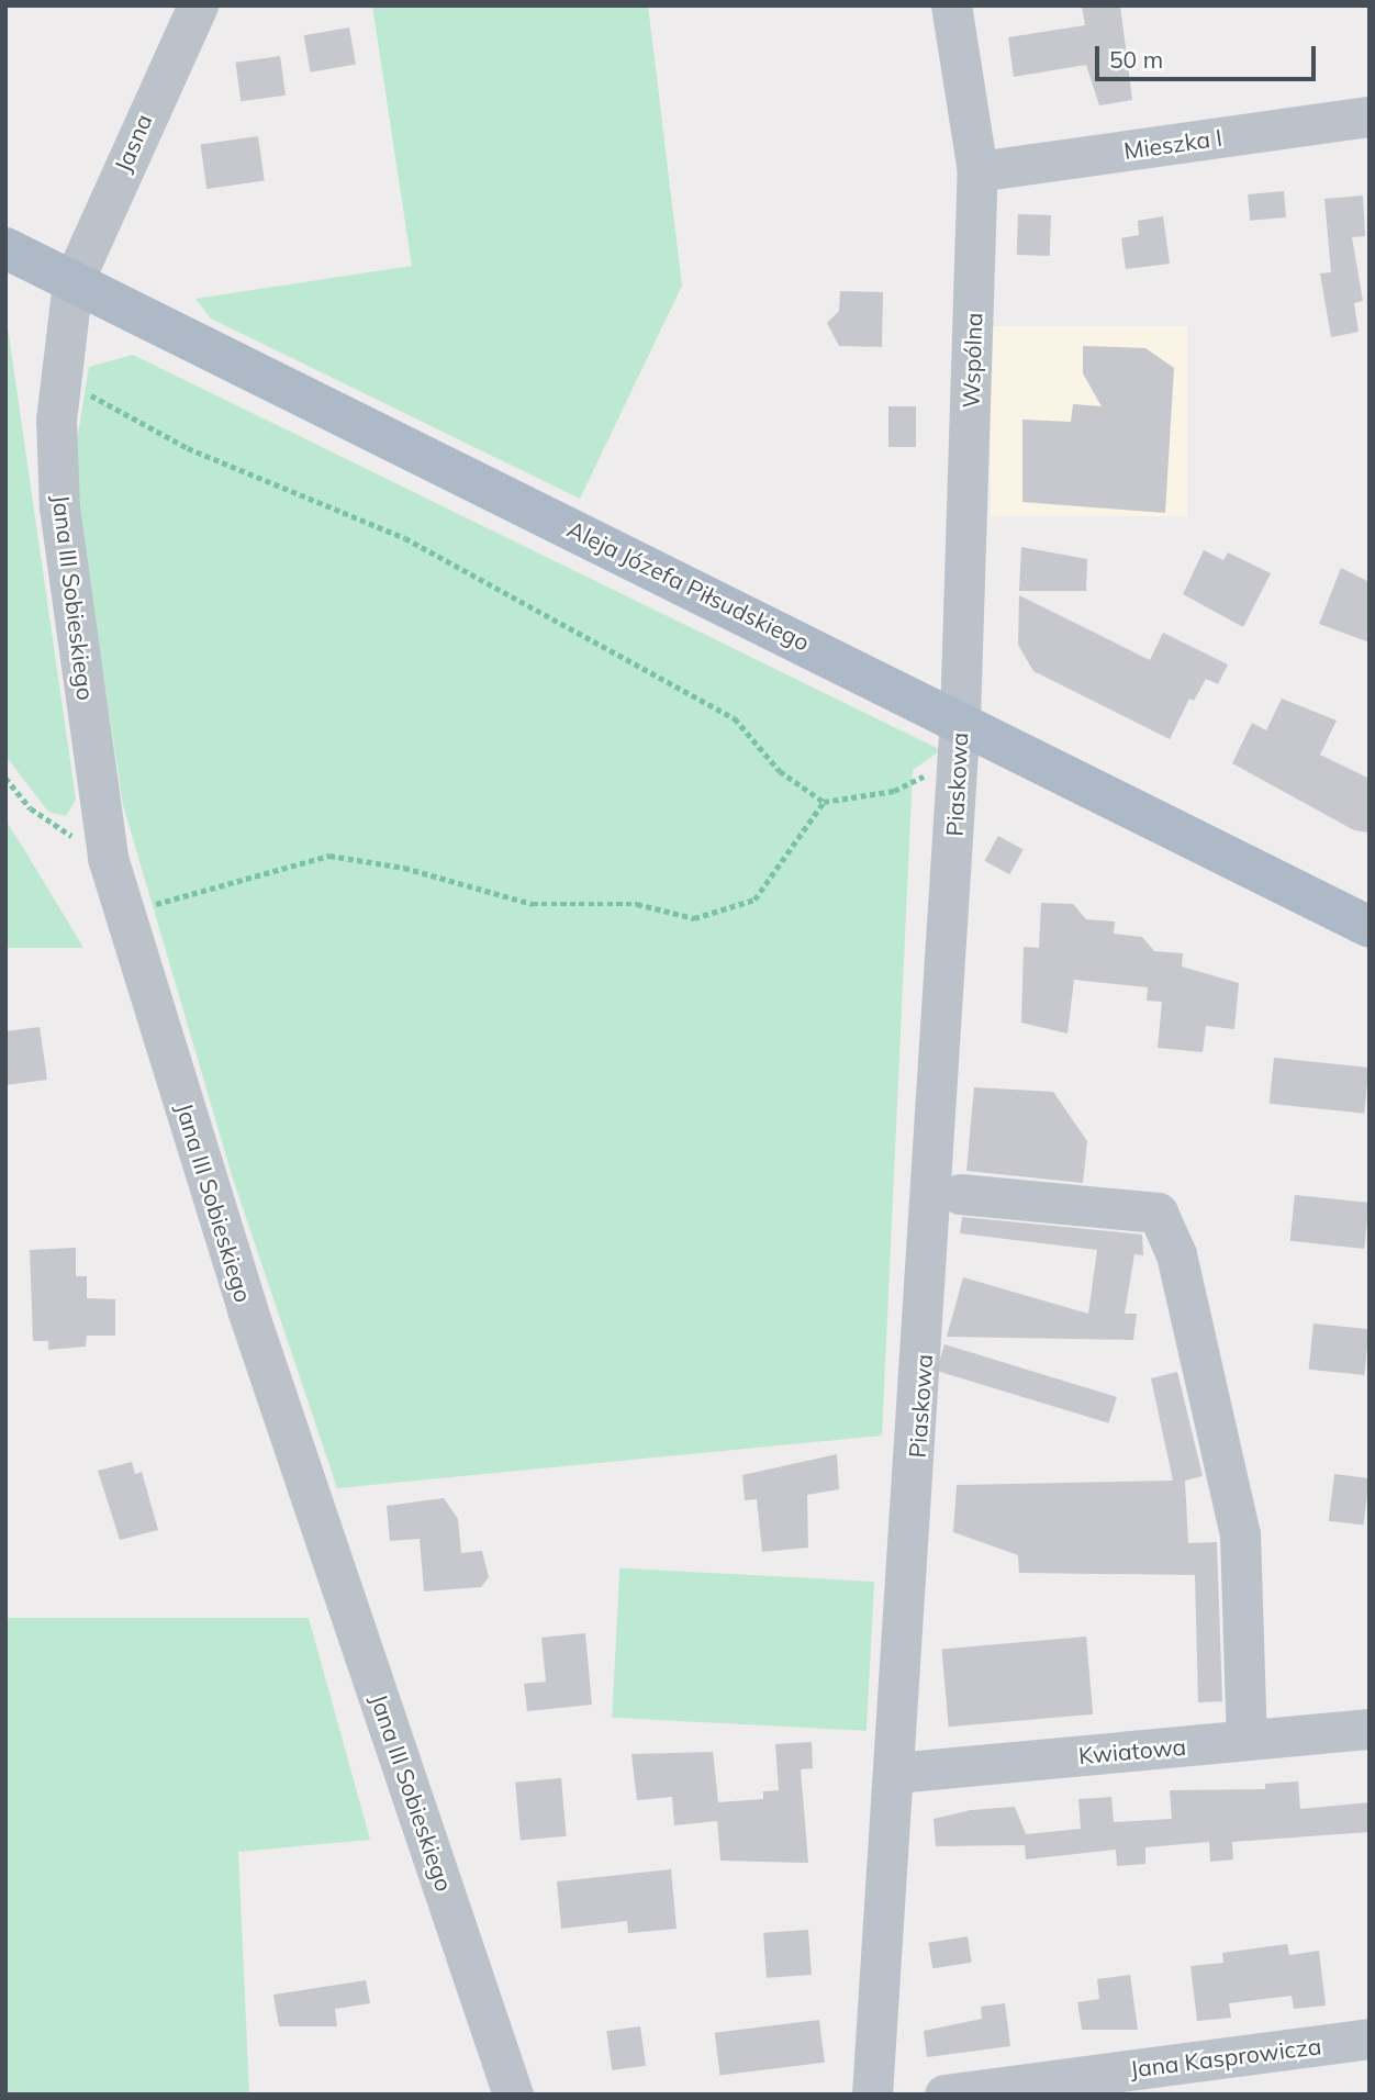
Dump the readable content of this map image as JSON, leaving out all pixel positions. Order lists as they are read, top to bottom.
{
  "streets": {
    "main road": ["Aleja Józefa Piłsudskiego"],
    "street": [
      "Jasna",
      "Mieszka I",
      "Wspólna",
      "Jana III Sobieskiego",
      "Piaskowa",
      "Kwiatowa",
      "Jana Kasprowicza"
    ]
  },
  "crossings": [
    ["Jasna", "Aleja Józefa Piłsudskiego"],
    ["Jasna", "Jana III Sobieskiego"],
    ["Mieszka I", "Wspólna"],
    ["Wspólna", "Aleja Józefa Piłsudskiego"],
    ["Wspólna", "Piaskowa"],
    ["Aleja Józefa Piłsudskiego", "Jana III Sobieskiego"],
    ["Aleja Józefa Piłsudskiego", "Piaskowa"],
    ["Piaskowa", "Kwiatowa"]
  ],
  "scale_bar": "50 m"
}
